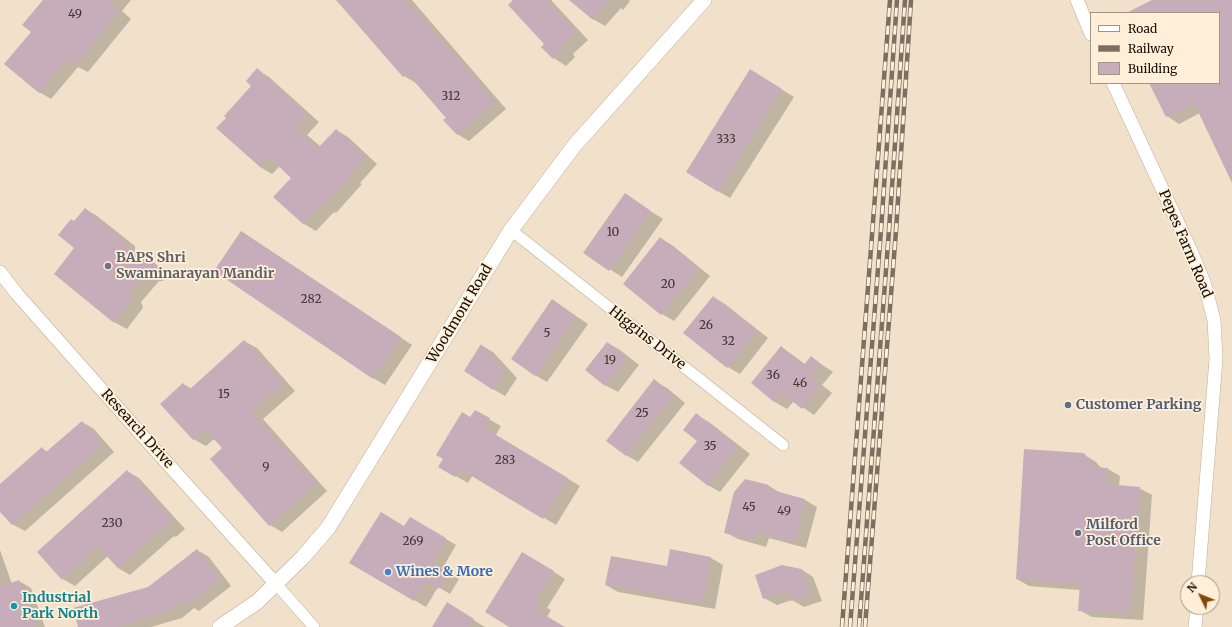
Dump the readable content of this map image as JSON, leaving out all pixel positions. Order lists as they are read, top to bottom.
{
  "streets": {
    "main road": ["Woodmont Road"],
    "street": ["Pepes Farm Road", "Higgins Drive", "Research Drive"]
  },
  "crossings": [
    ["Woodmont Road", "Higgins Drive"],
    ["Woodmont Road", "Research Drive"]
  ],
  "places": [
    "BAPS Shri Swaminarayan Mandir",
    "Customer Parking",
    "Milford Post Office",
    "Wines & More",
    "Industrial Park North"
  ],
  "house_numbers": [
    "49",
    "312",
    "333",
    "10",
    "20",
    "282",
    "26",
    "5",
    "32",
    "19",
    "36",
    "46",
    "15",
    "25",
    "35",
    "283",
    "9",
    "45",
    "49",
    "230",
    "269"
  ],
  "legend": ["Road", "Railway", "Building"],
  "north": "top left"
}
